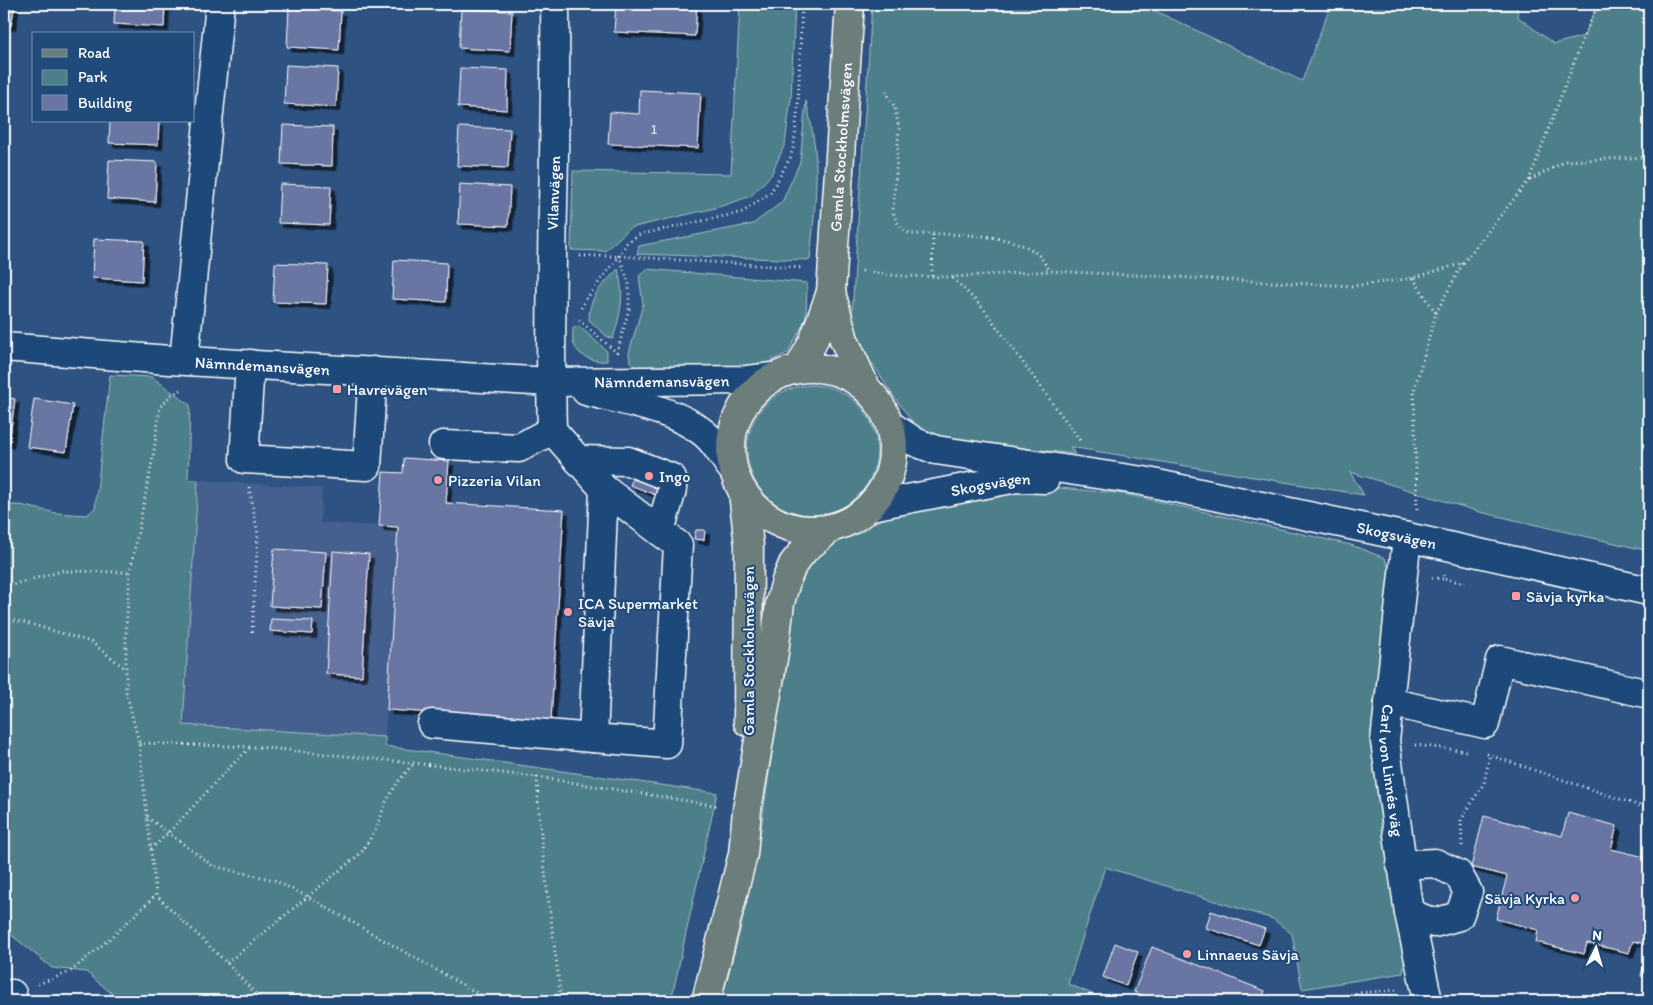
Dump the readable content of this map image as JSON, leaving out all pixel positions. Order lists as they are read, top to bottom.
{
  "streets": {
    "main road": ["Gamla Stockholmsvägen"],
    "street": [
      "Vilanvägen",
      "Nämndemansvägen",
      "Skogsvägen",
      "Carl von Linnés väg"
    ]
  },
  "crossings": [
    ["Gamla Stockholmsvägen", "Nämndemansvägen"],
    ["Gamla Stockholmsvägen", "Skogsvägen"],
    ["Vilanvägen", "Nämndemansvägen"],
    ["Nämndemansvägen", "Skogsvägen"],
    ["Skogsvägen", "Carl von Linnés väg"]
  ],
  "places": {
    "transit": ["Havrevägen", "Sävja kyrka"],
    "other": [
      "Ingo",
      "Pizzeria Vilan",
      "ICA Supermarket Sävja",
      "Sävja Kyrka",
      "Linnaeus Sävja"
    ]
  },
  "house_numbers": ["1"],
  "legend": ["Road", "Park", "Building"],
  "north": "top"
}
